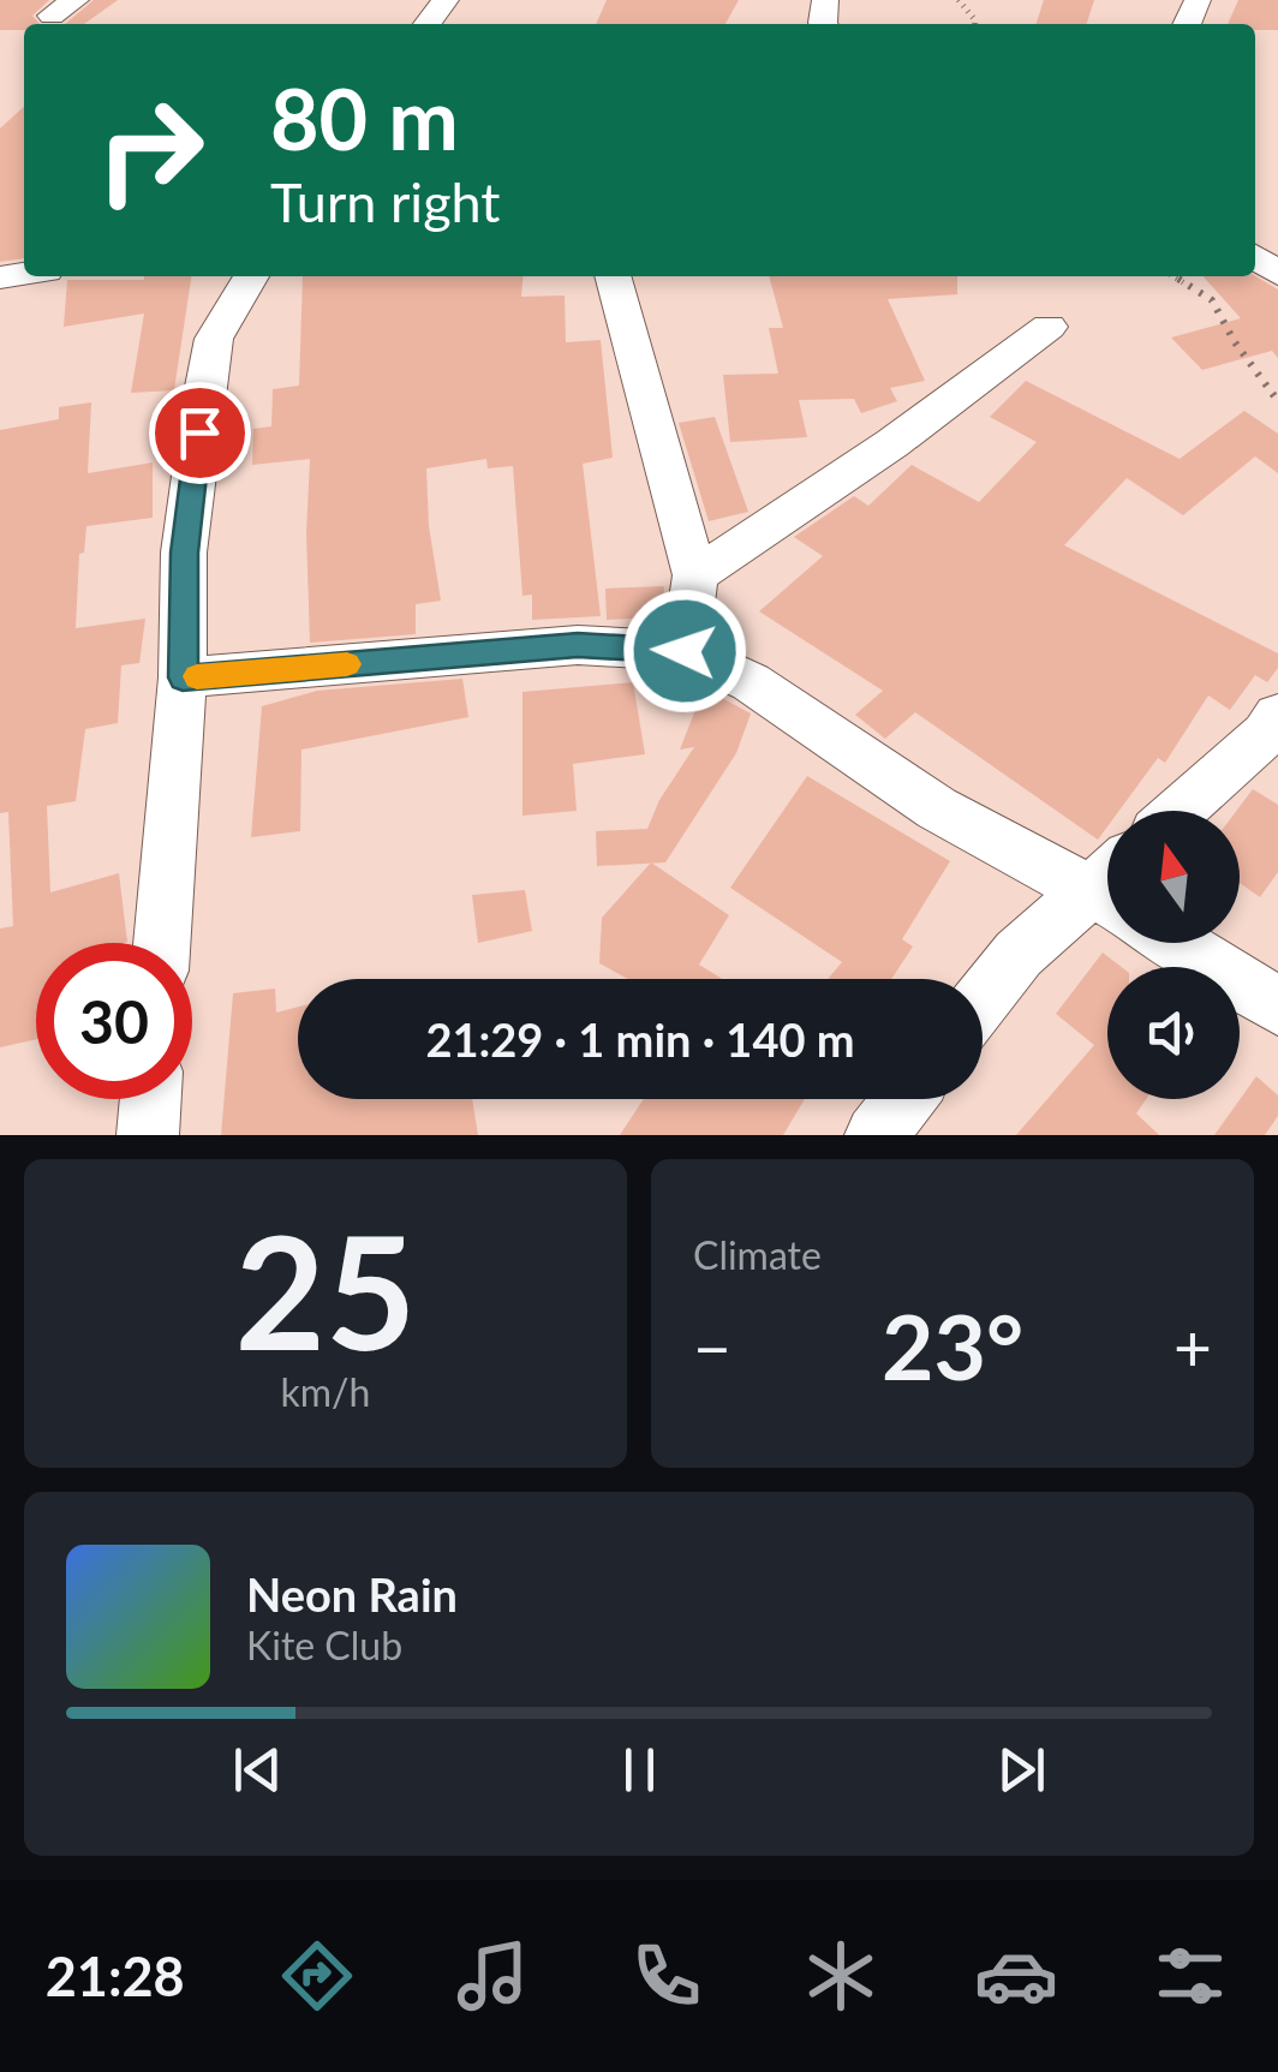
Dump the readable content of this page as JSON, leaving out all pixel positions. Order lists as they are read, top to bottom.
{
  "north": "top",
  "page": {
    "turn": ["80 m", "Turn right"],
    "limit": "30",
    "trip": "21:29 · 1 min · 140 m",
    "tile": [
      ["25", "km/h"],
      "Climate"
    ],
    "heat": ["−", "23°", "+"],
    "song": ["Neon Rain", "Kite Club"],
    "tabs": "21:28"
  }
}
